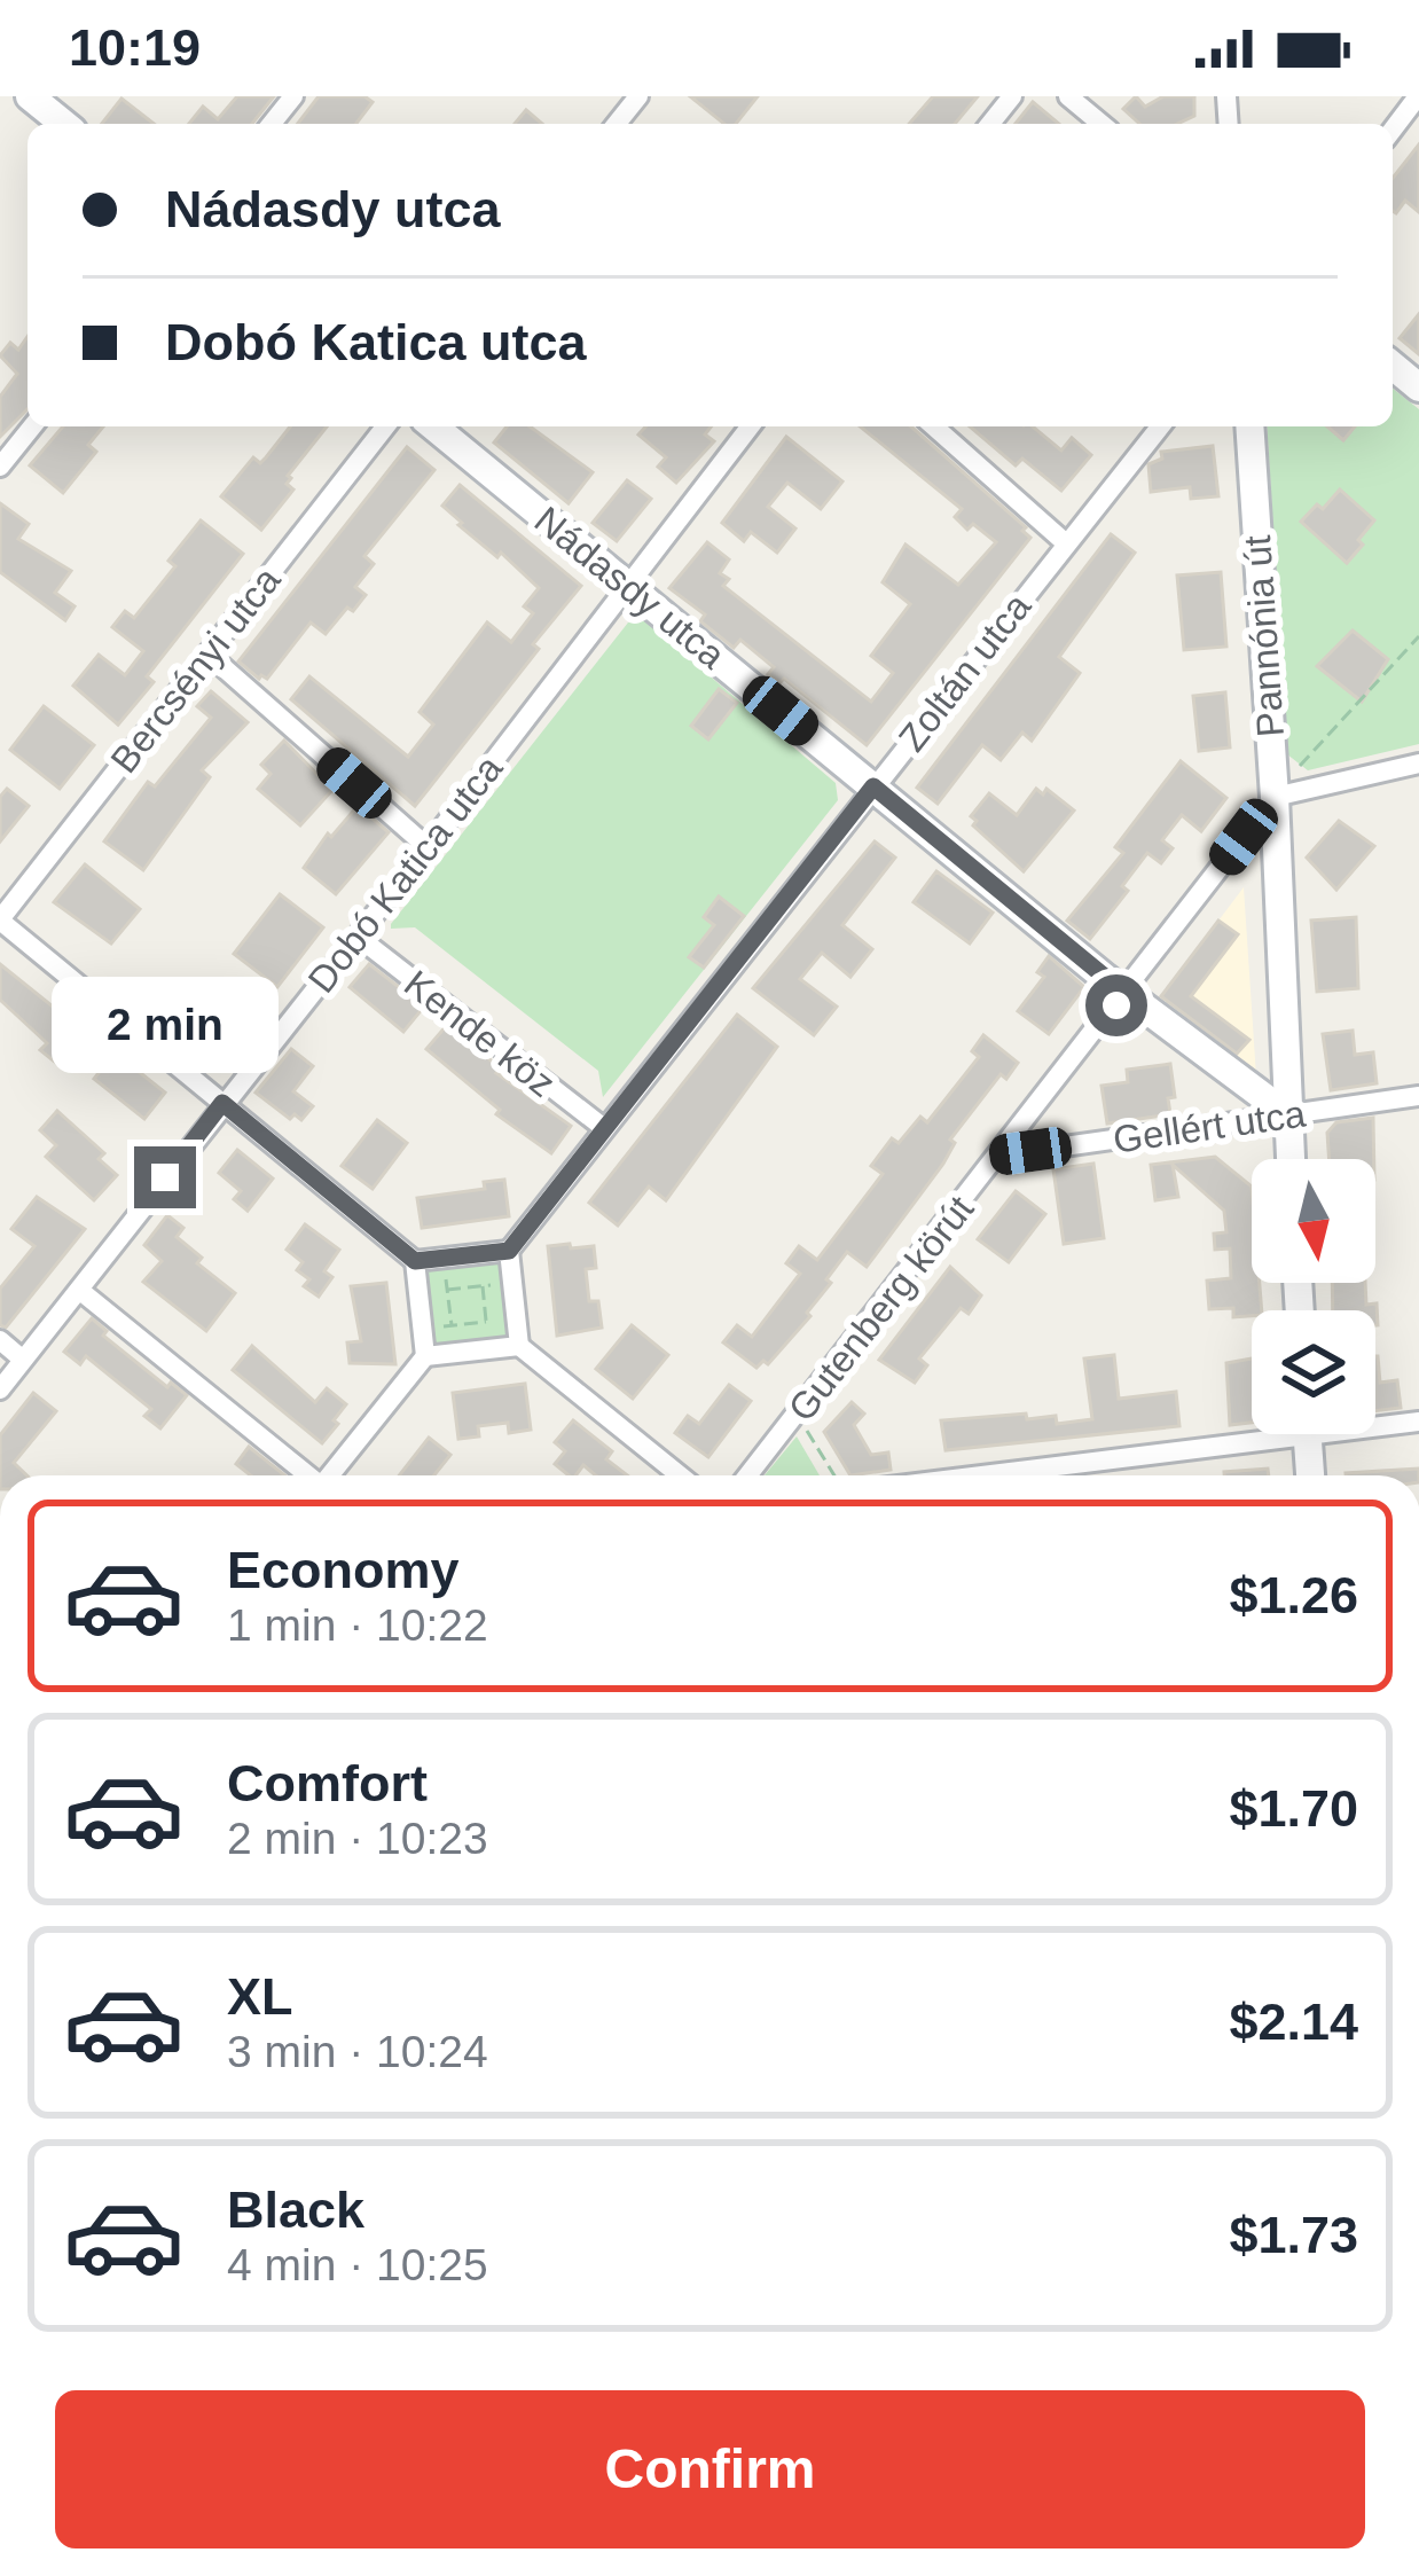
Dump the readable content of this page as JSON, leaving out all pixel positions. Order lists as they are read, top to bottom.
{
  "streets": {
    "street": [
      "Nádasdy utca",
      "Pannónia út",
      "Bercsényi utca",
      "Zoltán utca",
      "Dobó Katica utca",
      "Kende köz",
      "Gellért utca",
      "Gutenberg körút"
    ]
  },
  "crossings": [
    ["Nádasdy utca", "Pannónia út"],
    ["Nádasdy utca", "Zoltán utca"],
    ["Nádasdy utca", "Dobó Katica utca"],
    ["Nádasdy utca", "Gellért utca"],
    ["Nádasdy utca", "Gutenberg körút"],
    ["Pannónia út", "Gellért utca"],
    ["Pannónia út", "Gutenberg körút"],
    ["Zoltán utca", "Kende köz"],
    ["Dobó Katica utca", "Kende köz"],
    ["Gellért utca", "Gutenberg körút"]
  ],
  "north": "bottom",
  "page": {
    "status": "10:19",
    "banner": ["Nádasdy utca", "Dobó Katica utca"],
    "bubble": "2 min",
    "list": [
      {
        "name": "Economy",
        "note": "1 min · 10:22",
        "value": "$1.26"
      },
      {
        "name": "Comfort",
        "note": "2 min · 10:23",
        "value": "$1.70"
      },
      {
        "name": "XL",
        "note": "3 min · 10:24",
        "value": "$2.14"
      },
      {
        "name": "Black",
        "note": "4 min · 10:25",
        "value": "$1.73"
      }
    ],
    "buttons": "Confirm"
  }
}
